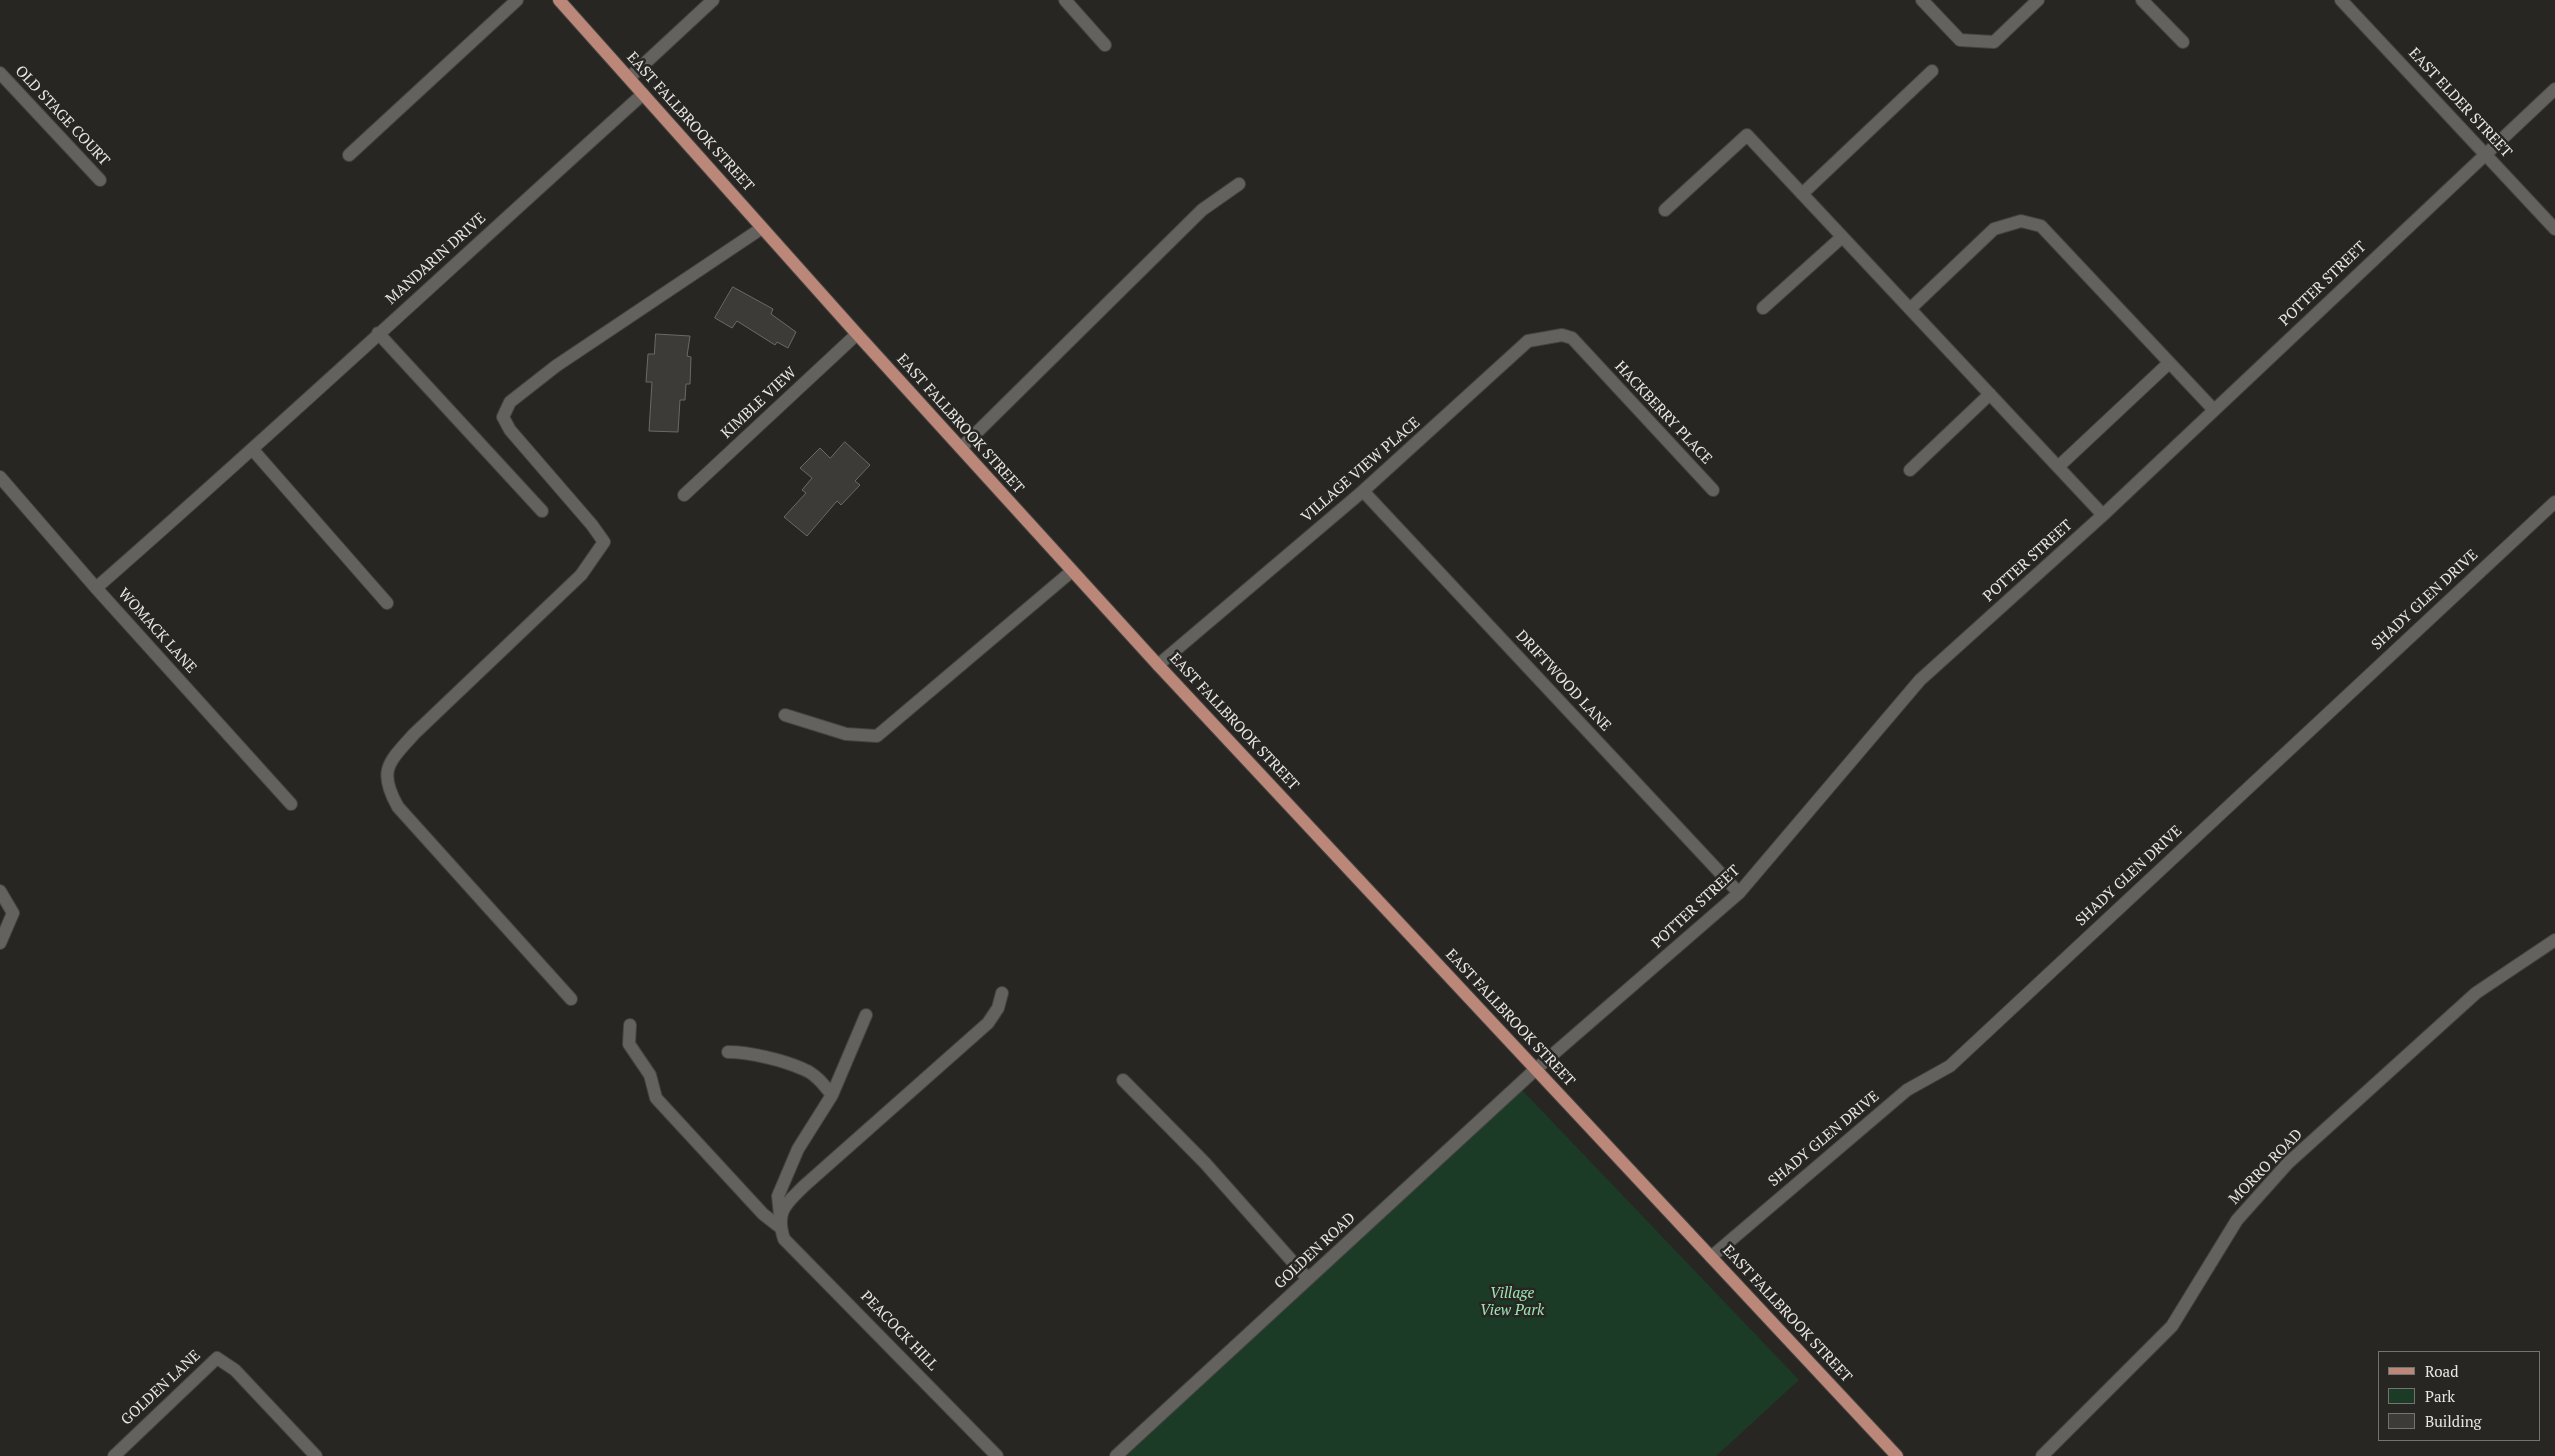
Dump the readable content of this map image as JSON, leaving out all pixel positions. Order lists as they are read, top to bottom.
{
  "streets": {
    "main road": ["EAST FALLBROOK STREET"],
    "street": [
      "EAST ELDER STREET",
      "OLD STAGE COURT",
      "MANDARIN DRIVE",
      "POTTER STREET",
      "KIMBLE VIEW",
      "HACKBERRY PLACE",
      "VILLAGE VIEW PLACE",
      "SHADY GLEN DRIVE",
      "WOMACK LANE",
      "DRIFTWOOD LANE",
      "MORRO ROAD",
      "GOLDEN ROAD",
      "PEACOCK HILL",
      "GOLDEN LANE"
    ]
  },
  "crossings": [
    ["EAST ELDER STREET", "POTTER STREET"],
    ["EAST FALLBROOK STREET", "MANDARIN DRIVE"],
    ["EAST FALLBROOK STREET", "POTTER STREET"],
    ["EAST FALLBROOK STREET", "KIMBLE VIEW"],
    ["EAST FALLBROOK STREET", "VILLAGE VIEW PLACE"],
    ["EAST FALLBROOK STREET", "SHADY GLEN DRIVE"],
    ["EAST FALLBROOK STREET", "GOLDEN ROAD"],
    ["MANDARIN DRIVE", "WOMACK LANE"],
    ["POTTER STREET", "DRIFTWOOD LANE"],
    ["POTTER STREET", "GOLDEN ROAD"],
    ["HACKBERRY PLACE", "VILLAGE VIEW PLACE"],
    ["VILLAGE VIEW PLACE", "DRIFTWOOD LANE"]
  ],
  "parks": ["Village View Park"],
  "legend": ["Road", "Park", "Building"]
}
